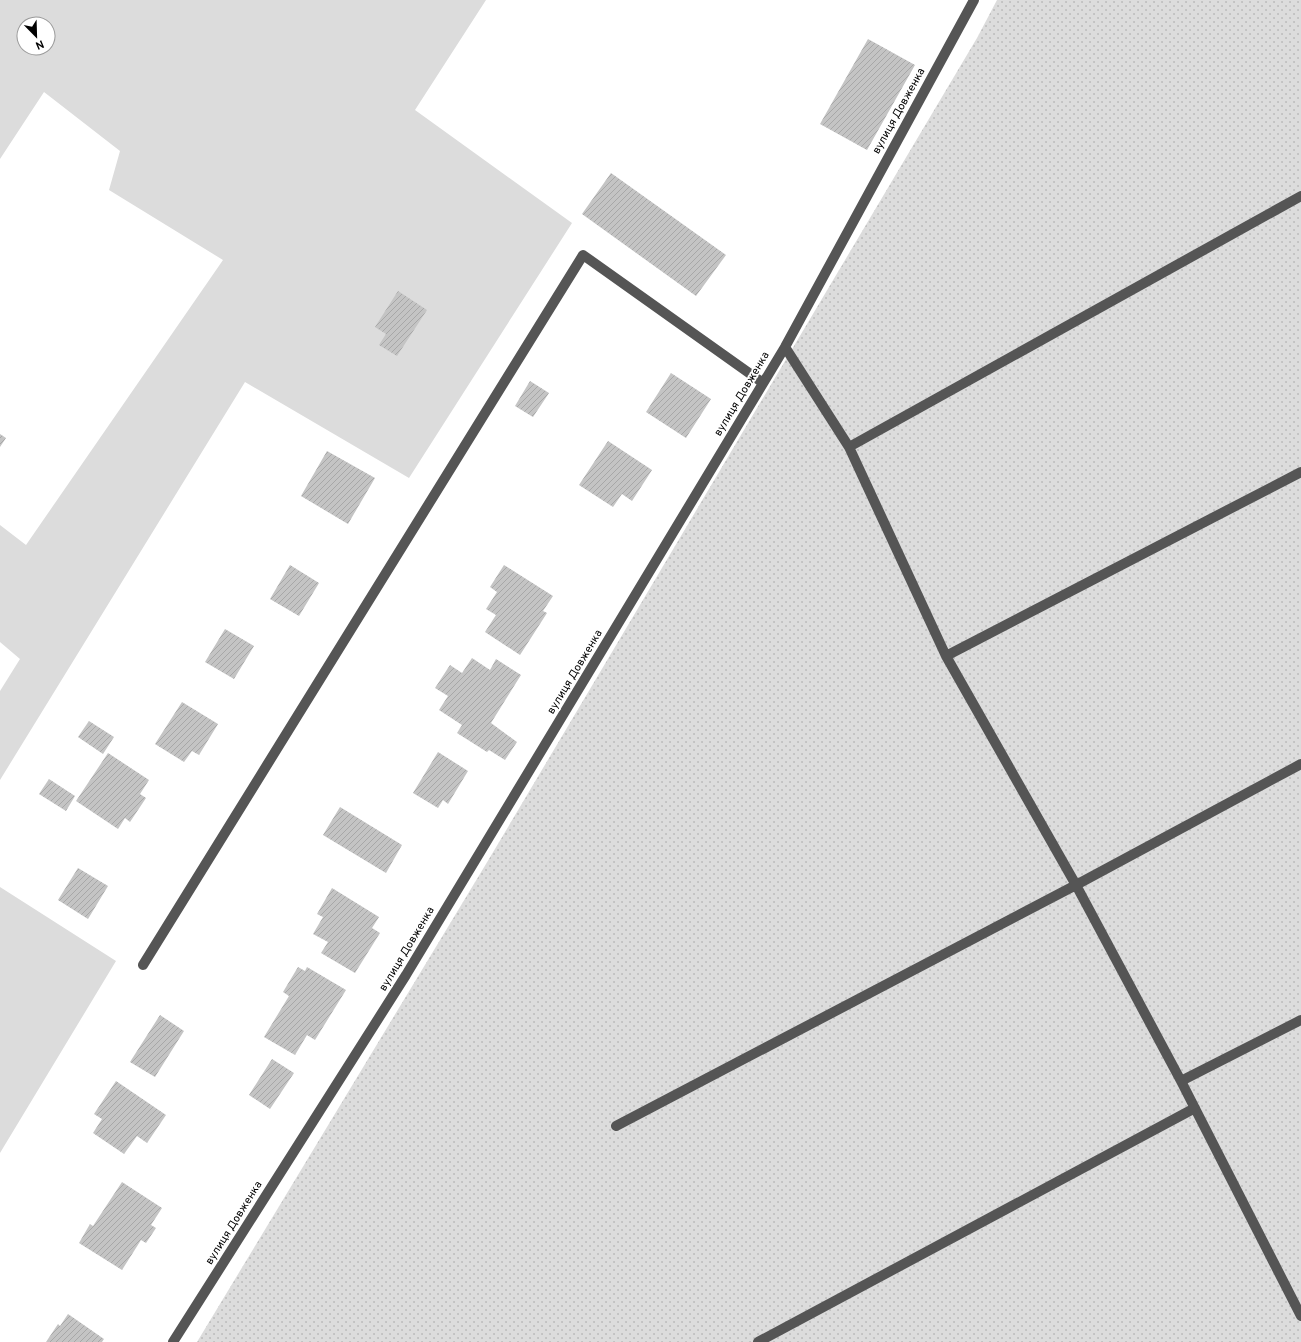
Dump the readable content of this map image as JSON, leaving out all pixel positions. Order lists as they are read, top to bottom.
{
  "streets": {
    "street": ["вулиця Довженка"]
  },
  "north": "bottom right"
}
